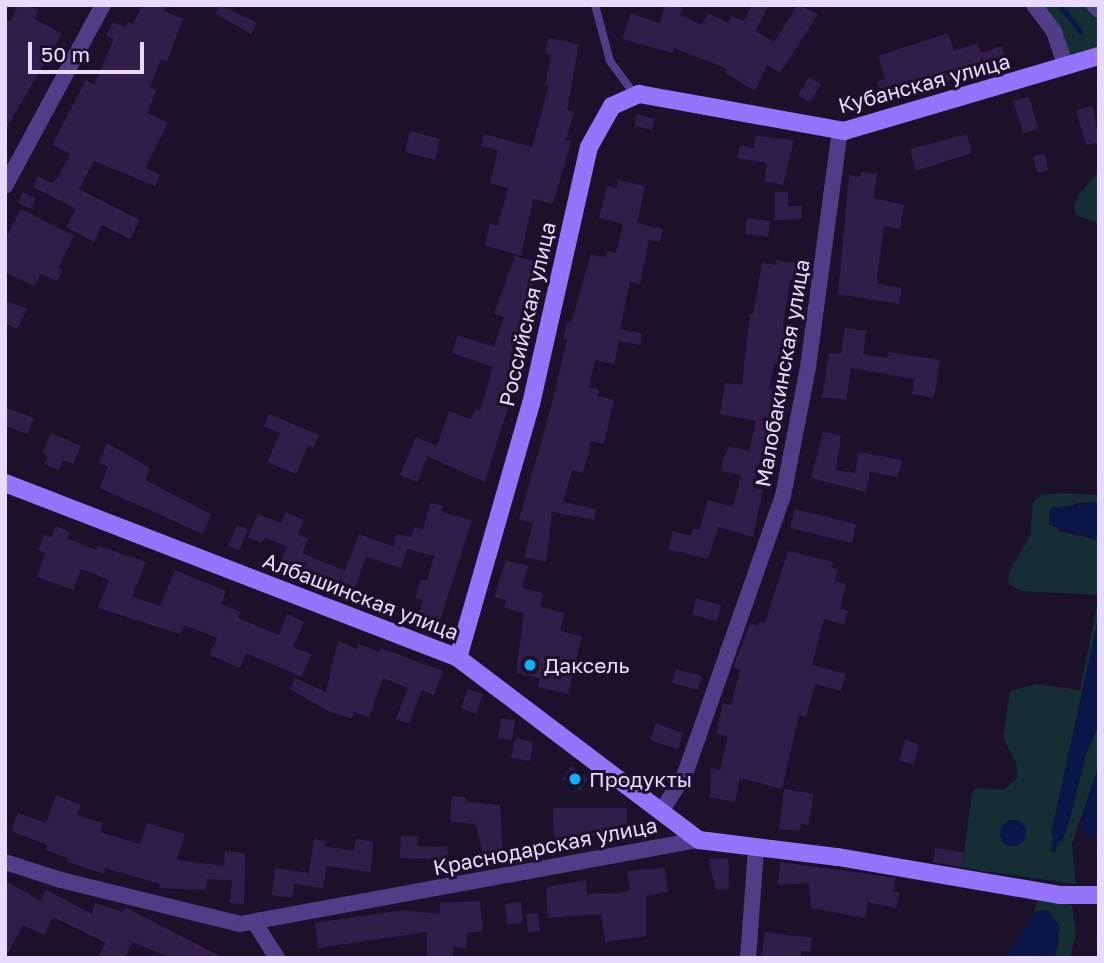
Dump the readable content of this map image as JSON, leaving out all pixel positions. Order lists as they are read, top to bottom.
{
  "streets": {
    "street": [
      "Кубанская улица",
      "Российская улица",
      "Малобакинская улица",
      "Албашинская улица",
      "Краснодарская улица"
    ]
  },
  "crossings": [
    ["Кубанская улица", "Российская улица"],
    ["Кубанская улица", "Малобакинская улица"],
    ["Российская улица", "Албашинская улица"],
    ["Малобакинская улица", "Албашинская улица"],
    ["Албашинская улица", "Краснодарская улица"]
  ],
  "places": ["Даксель", "Продукты"],
  "scale_bar": "50 m"
}
